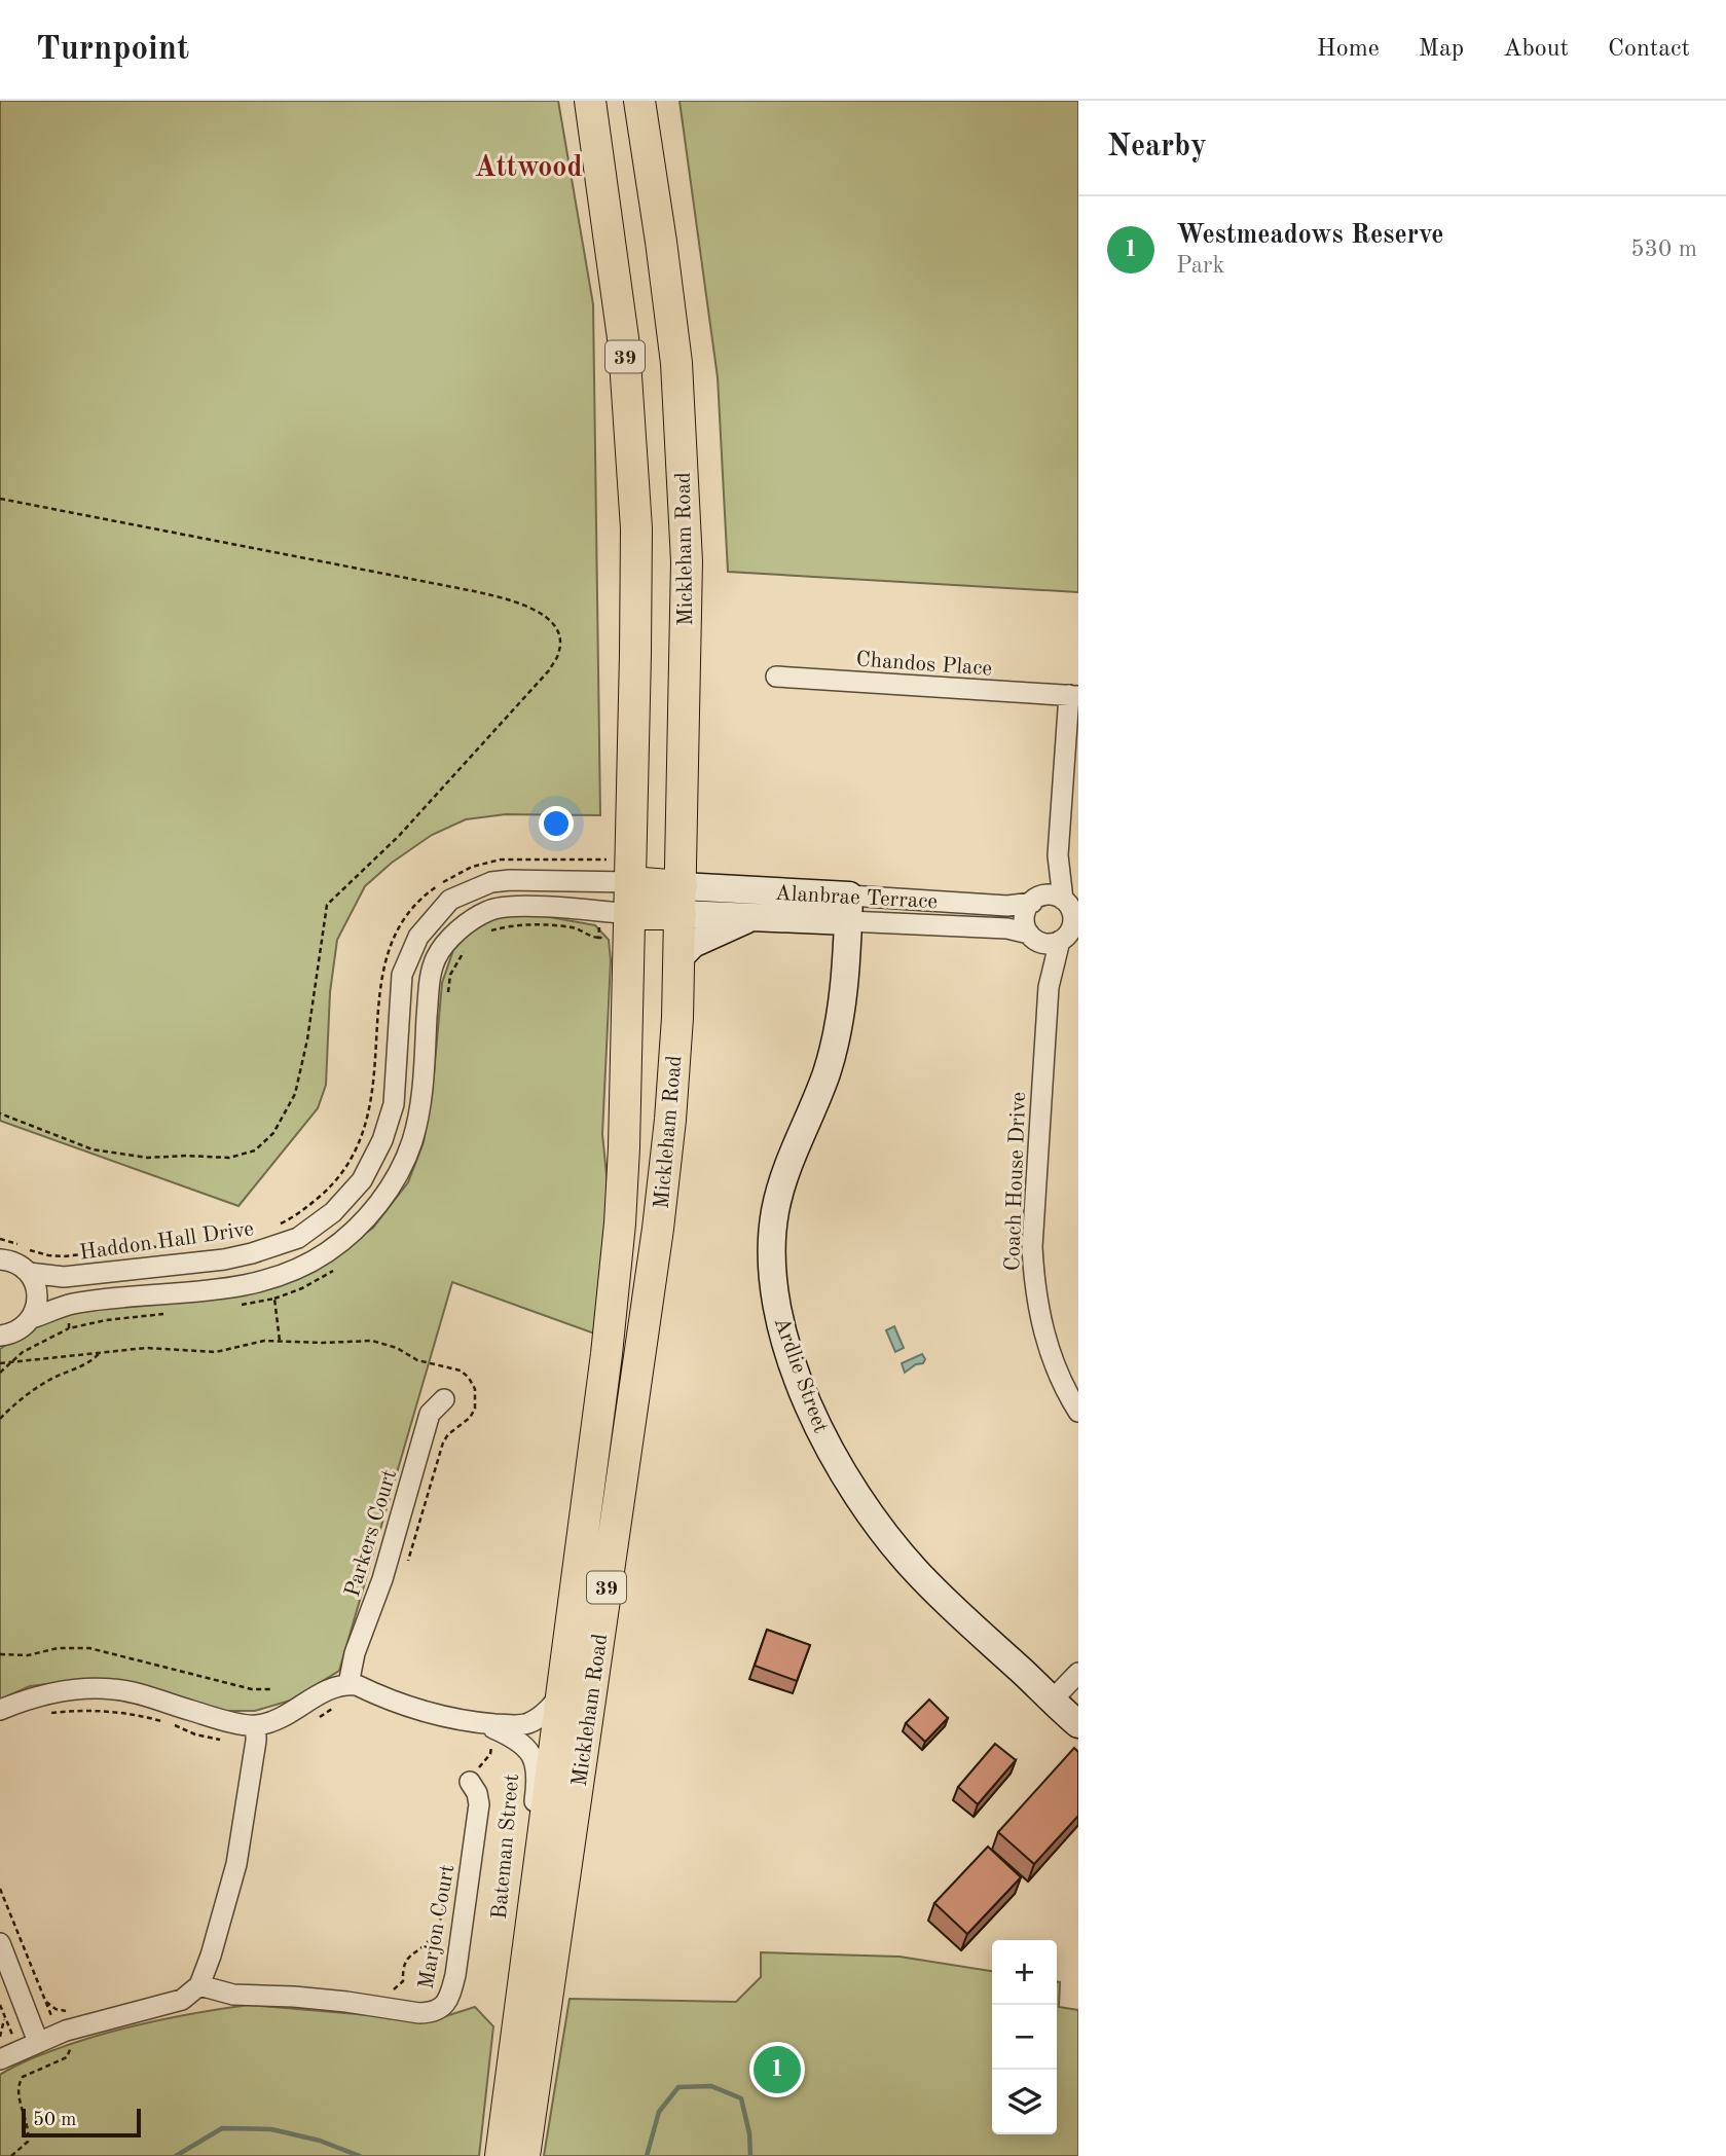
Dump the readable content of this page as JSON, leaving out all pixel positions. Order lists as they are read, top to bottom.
{
  "streets": {
    "main road": ["39", "Mickleham Road"],
    "street": [
      "Chandos Place",
      "Alanbrae Terrace",
      "Coach House Drive",
      "Haddon Hall Drive",
      "Ardlie Street",
      "Parkers Court",
      "Bateman Street",
      "Marjon Court"
    ]
  },
  "crossings": [
    ["Mickleham Road", "Alanbrae Terrace"],
    ["Mickleham Road", "Haddon Hall Drive"],
    ["Mickleham Road", "Bateman Street"],
    ["Alanbrae Terrace", "Coach House Drive"],
    ["Alanbrae Terrace", "Ardlie Street"],
    ["Parkers Court", "Bateman Street"]
  ],
  "districts": ["Attwood"],
  "scale_bar": "50 m",
  "page": {
    "header": "Turnpoint",
    "nav": [
      "Home",
      "Map",
      "About",
      "Contact"
    ],
    "heading": "Nearby",
    "list": [
      {
        "mark": "1",
        "name": "Westmeadows Reserve",
        "note": "Park",
        "value": "530 m"
      }
    ],
    "map_buttons": ["+", "−"],
    "pins": "1",
    "scale": "50 m"
  }
}
